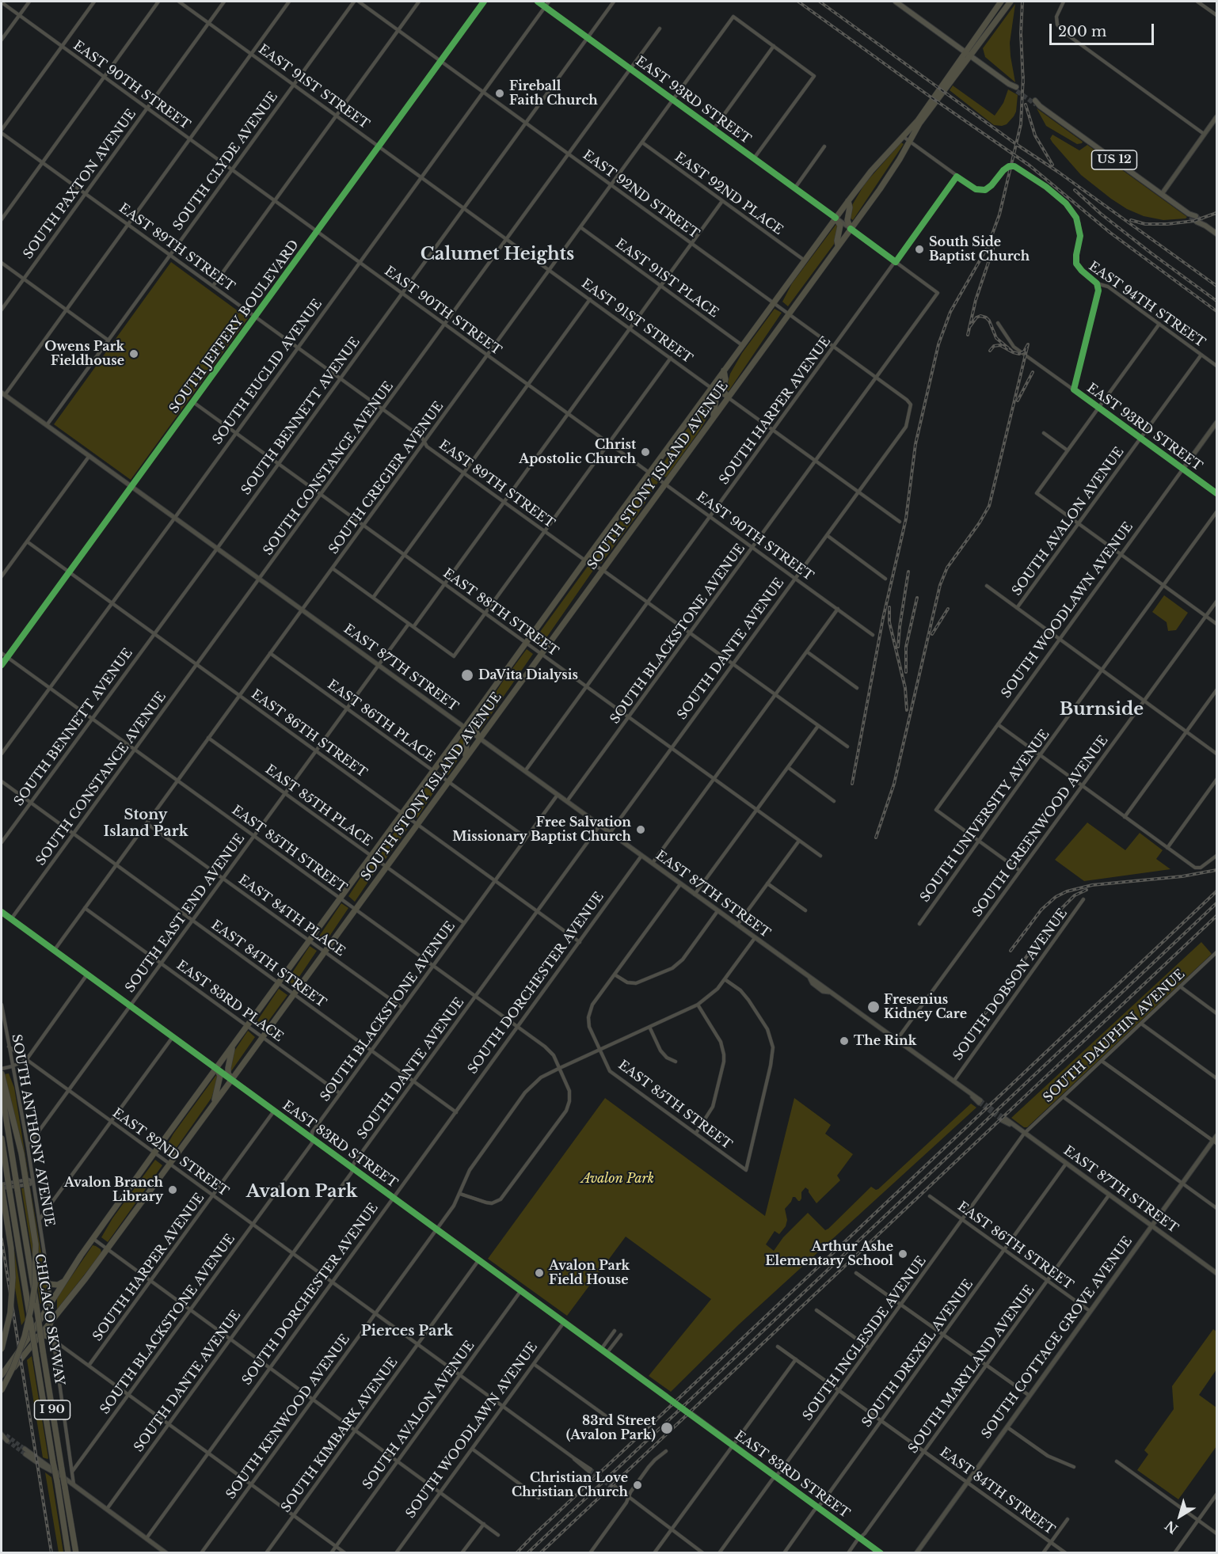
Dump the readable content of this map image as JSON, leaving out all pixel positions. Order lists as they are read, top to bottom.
{
  "streets": {
    "highway": ["SOUTH STONY ISLAND AVENUE", "CHICAGO SKYWAY", "I 90"],
    "main road": [
      "EAST 93RD STREET",
      "US 12",
      "SOUTH JEFFERY BOULEVARD",
      "SOUTH WOODLAWN AVENUE",
      "EAST 87TH STREET",
      "EAST 83RD STREET",
      "SOUTH COTTAGE GROVE AVENUE"
    ],
    "street": [
      "EAST 90TH STREET",
      "EAST 91ST STREET",
      "SOUTH CLYDE AVENUE",
      "SOUTH PAXTON AVENUE",
      "EAST 92ND PLACE",
      "EAST 92ND STREET",
      "EAST 89TH STREET",
      "EAST 91ST PLACE",
      "EAST 94TH STREET",
      "SOUTH EUCLID AVENUE",
      "SOUTH HARPER AVENUE",
      "SOUTH BENNETT AVENUE",
      "SOUTH CONSTANCE AVENUE",
      "SOUTH CREGIER AVENUE",
      "SOUTH AVALON AVENUE",
      "EAST 88TH STREET",
      "SOUTH BLACKSTONE AVENUE",
      "SOUTH DANTE AVENUE",
      "EAST 86TH PLACE",
      "EAST 86TH STREET",
      "EAST 85TH PLACE",
      "SOUTH UNIVERSITY AVENUE",
      "SOUTH GREENWOOD AVENUE",
      "EAST 85TH STREET",
      "SOUTH EAST END AVENUE",
      "EAST 84TH PLACE",
      "EAST 84TH STREET",
      "SOUTH DORCHESTER AVENUE",
      "SOUTH DOBSON AVENUE",
      "EAST 83RD PLACE",
      "SOUTH DAUPHIN AVENUE",
      "SOUTH ANTHONY AVENUE",
      "EAST 82ND STREET",
      "SOUTH INGLESIDE AVENUE",
      "SOUTH DREXEL AVENUE",
      "SOUTH MARYLAND AVENUE",
      "SOUTH KENWOOD AVENUE",
      "SOUTH KIMBARK AVENUE"
    ]
  },
  "crossings": [
    ["EAST 90TH STREET", "SOUTH CLYDE AVENUE"],
    ["EAST 90TH STREET", "SOUTH PAXTON AVENUE"],
    ["EAST 90TH STREET", "SOUTH JEFFERY BOULEVARD"],
    ["EAST 90TH STREET", "SOUTH EUCLID AVENUE"],
    ["EAST 90TH STREET", "SOUTH HARPER AVENUE"],
    ["EAST 90TH STREET", "SOUTH BENNETT AVENUE"],
    ["EAST 90TH STREET", "SOUTH CONSTANCE AVENUE"],
    ["EAST 90TH STREET", "SOUTH STONY ISLAND AVENUE"],
    ["EAST 90TH STREET", "SOUTH CREGIER AVENUE"],
    ["EAST 90TH STREET", "SOUTH BLACKSTONE AVENUE"],
    ["EAST 90TH STREET", "SOUTH DANTE AVENUE"],
    ["EAST 91ST STREET", "SOUTH CLYDE AVENUE"],
    ["EAST 91ST STREET", "SOUTH PAXTON AVENUE"],
    ["EAST 91ST STREET", "SOUTH JEFFERY BOULEVARD"],
    ["EAST 91ST STREET", "SOUTH EUCLID AVENUE"],
    ["EAST 91ST STREET", "SOUTH HARPER AVENUE"],
    ["EAST 91ST STREET", "SOUTH BENNETT AVENUE"],
    ["EAST 91ST STREET", "SOUTH CONSTANCE AVENUE"],
    ["EAST 91ST STREET", "SOUTH STONY ISLAND AVENUE"],
    ["EAST 91ST STREET", "SOUTH CREGIER AVENUE"],
    ["EAST 91ST STREET", "SOUTH BLACKSTONE AVENUE"],
    ["EAST 91ST STREET", "SOUTH DANTE AVENUE"],
    ["EAST 93RD STREET", "SOUTH EUCLID AVENUE"],
    ["EAST 93RD STREET", "SOUTH HARPER AVENUE"],
    ["EAST 93RD STREET", "SOUTH BENNETT AVENUE"],
    ["EAST 93RD STREET", "SOUTH CONSTANCE AVENUE"],
    ["EAST 93RD STREET", "SOUTH STONY ISLAND AVENUE"],
    ["EAST 93RD STREET", "SOUTH CREGIER AVENUE"],
    ["EAST 93RD STREET", "SOUTH AVALON AVENUE"],
    ["EAST 93RD STREET", "SOUTH WOODLAWN AVENUE"],
    ["EAST 93RD STREET", "SOUTH BLACKSTONE AVENUE"],
    ["SOUTH CLYDE AVENUE", "EAST 89TH STREET"],
    ["SOUTH CLYDE AVENUE", "EAST 87TH STREET"],
    ["SOUTH PAXTON AVENUE", "EAST 89TH STREET"],
    ["EAST 92ND PLACE", "SOUTH STONY ISLAND AVENUE"],
    ["EAST 92ND PLACE", "SOUTH CREGIER AVENUE"],
    ["EAST 92ND STREET", "SOUTH JEFFERY BOULEVARD"],
    ["EAST 92ND STREET", "SOUTH EUCLID AVENUE"],
    ["EAST 92ND STREET", "SOUTH HARPER AVENUE"],
    ["EAST 92ND STREET", "SOUTH BENNETT AVENUE"],
    ["EAST 92ND STREET", "SOUTH CONSTANCE AVENUE"],
    ["EAST 92ND STREET", "SOUTH STONY ISLAND AVENUE"],
    ["EAST 92ND STREET", "SOUTH CREGIER AVENUE"],
    ["EAST 92ND STREET", "SOUTH BLACKSTONE AVENUE"],
    ["EAST 92ND STREET", "SOUTH DANTE AVENUE"],
    ["EAST 89TH STREET", "SOUTH JEFFERY BOULEVARD"],
    ["EAST 89TH STREET", "SOUTH EUCLID AVENUE"],
    ["EAST 89TH STREET", "SOUTH HARPER AVENUE"],
    ["EAST 89TH STREET", "SOUTH BENNETT AVENUE"],
    ["EAST 89TH STREET", "SOUTH CONSTANCE AVENUE"],
    ["EAST 89TH STREET", "SOUTH STONY ISLAND AVENUE"],
    ["EAST 89TH STREET", "SOUTH CREGIER AVENUE"],
    ["EAST 89TH STREET", "SOUTH BLACKSTONE AVENUE"],
    ["EAST 89TH STREET", "SOUTH DANTE AVENUE"],
    ["EAST 91ST PLACE", "SOUTH STONY ISLAND AVENUE"],
    ["EAST 91ST PLACE", "SOUTH CREGIER AVENUE"],
    ["EAST 94TH STREET", "SOUTH HARPER AVENUE"],
    ["EAST 94TH STREET", "SOUTH STONY ISLAND AVENUE"],
    ["EAST 94TH STREET", "SOUTH AVALON AVENUE"],
    ["SOUTH JEFFERY BOULEVARD", "EAST 88TH STREET"],
    ["SOUTH JEFFERY BOULEVARD", "EAST 87TH STREET"],
    ["SOUTH JEFFERY BOULEVARD", "EAST 86TH STREET"],
    ["SOUTH JEFFERY BOULEVARD", "EAST 85TH STREET"],
    ["SOUTH EUCLID AVENUE", "EAST 88TH STREET"],
    ["SOUTH EUCLID AVENUE", "EAST 87TH STREET"],
    ["SOUTH EUCLID AVENUE", "EAST 86TH STREET"],
    ["SOUTH EUCLID AVENUE", "EAST 85TH STREET"],
    ["SOUTH HARPER AVENUE", "EAST 88TH STREET"],
    ["SOUTH HARPER AVENUE", "EAST 87TH STREET"],
    ["SOUTH HARPER AVENUE", "EAST 83RD STREET"],
    ["SOUTH HARPER AVENUE", "EAST 82ND STREET"],
    ["SOUTH BENNETT AVENUE", "EAST 88TH STREET"],
    ["SOUTH BENNETT AVENUE", "EAST 87TH STREET"],
    ["SOUTH BENNETT AVENUE", "EAST 86TH STREET"],
    ["SOUTH BENNETT AVENUE", "EAST 85TH STREET"],
    ["SOUTH BENNETT AVENUE", "EAST 84TH STREET"],
    ["SOUTH CONSTANCE AVENUE", "EAST 88TH STREET"],
    ["SOUTH CONSTANCE AVENUE", "EAST 87TH STREET"],
    ["SOUTH CONSTANCE AVENUE", "EAST 86TH STREET"],
    ["SOUTH CONSTANCE AVENUE", "EAST 85TH STREET"],
    ["SOUTH CONSTANCE AVENUE", "EAST 84TH STREET"],
    ["SOUTH CONSTANCE AVENUE", "EAST 83RD STREET"],
    ["SOUTH STONY ISLAND AVENUE", "EAST 88TH STREET"],
    ["SOUTH STONY ISLAND AVENUE", "EAST 87TH STREET"],
    ["SOUTH STONY ISLAND AVENUE", "EAST 86TH PLACE"],
    ["SOUTH STONY ISLAND AVENUE", "EAST 86TH STREET"],
    ["SOUTH STONY ISLAND AVENUE", "EAST 85TH PLACE"],
    ["SOUTH STONY ISLAND AVENUE", "EAST 85TH STREET"],
    ["SOUTH STONY ISLAND AVENUE", "EAST 84TH PLACE"],
    ["SOUTH STONY ISLAND AVENUE", "EAST 84TH STREET"],
    ["SOUTH STONY ISLAND AVENUE", "EAST 83RD PLACE"],
    ["SOUTH STONY ISLAND AVENUE", "SOUTH ANTHONY AVENUE"],
    ["SOUTH STONY ISLAND AVENUE", "EAST 83RD STREET"],
    ["SOUTH STONY ISLAND AVENUE", "EAST 82ND STREET"],
    ["SOUTH CREGIER AVENUE", "EAST 88TH STREET"],
    ["SOUTH CREGIER AVENUE", "EAST 87TH STREET"],
    ["SOUTH CREGIER AVENUE", "EAST 86TH PLACE"],
    ["SOUTH CREGIER AVENUE", "EAST 86TH STREET"],
    ["SOUTH CREGIER AVENUE", "EAST 85TH PLACE"],
    ["SOUTH CREGIER AVENUE", "EAST 85TH STREET"],
    ["SOUTH CREGIER AVENUE", "EAST 84TH PLACE"],
    ["SOUTH CREGIER AVENUE", "EAST 84TH STREET"],
    ["SOUTH CREGIER AVENUE", "EAST 83RD PLACE"],
    ["SOUTH CREGIER AVENUE", "EAST 83RD STREET"],
    ["SOUTH AVALON AVENUE", "EAST 83RD STREET"],
    ["SOUTH AVALON AVENUE", "EAST 82ND STREET"],
    ["SOUTH WOODLAWN AVENUE", "SOUTH UNIVERSITY AVENUE"],
    ["SOUTH WOODLAWN AVENUE", "EAST 83RD STREET"],
    ["SOUTH WOODLAWN AVENUE", "EAST 82ND STREET"],
    ["EAST 88TH STREET", "SOUTH BLACKSTONE AVENUE"],
    ["EAST 88TH STREET", "SOUTH DANTE AVENUE"],
    ["SOUTH BLACKSTONE AVENUE", "EAST 87TH STREET"],
    ["SOUTH BLACKSTONE AVENUE", "EAST 86TH PLACE"],
    ["SOUTH BLACKSTONE AVENUE", "EAST 86TH STREET"],
    ["SOUTH BLACKSTONE AVENUE", "EAST 85TH PLACE"],
    ["SOUTH BLACKSTONE AVENUE", "EAST 85TH STREET"],
    ["SOUTH BLACKSTONE AVENUE", "EAST 84TH PLACE"],
    ["SOUTH BLACKSTONE AVENUE", "EAST 84TH STREET"],
    ["SOUTH BLACKSTONE AVENUE", "EAST 83RD PLACE"],
    ["SOUTH BLACKSTONE AVENUE", "SOUTH ANTHONY AVENUE"],
    ["SOUTH BLACKSTONE AVENUE", "EAST 83RD STREET"],
    ["SOUTH BLACKSTONE AVENUE", "EAST 82ND STREET"],
    ["SOUTH DANTE AVENUE", "EAST 87TH STREET"],
    ["SOUTH DANTE AVENUE", "EAST 86TH STREET"],
    ["SOUTH DANTE AVENUE", "EAST 85TH STREET"],
    ["SOUTH DANTE AVENUE", "EAST 84TH STREET"],
    ["SOUTH DANTE AVENUE", "EAST 83RD STREET"],
    ["SOUTH DANTE AVENUE", "EAST 82ND STREET"],
    ["EAST 87TH STREET", "SOUTH GREENWOOD AVENUE"],
    ["EAST 87TH STREET", "SOUTH EAST END AVENUE"],
    ["EAST 87TH STREET", "SOUTH DORCHESTER AVENUE"],
    ["EAST 87TH STREET", "SOUTH DOBSON AVENUE"],
    ["EAST 87TH STREET", "SOUTH DAUPHIN AVENUE"],
    ["EAST 87TH STREET", "SOUTH COTTAGE GROVE AVENUE"],
    ["EAST 87TH STREET", "SOUTH INGLESIDE AVENUE"],
    ["EAST 87TH STREET", "SOUTH DREXEL AVENUE"],
    ["EAST 87TH STREET", "SOUTH MARYLAND AVENUE"],
    ["EAST 86TH PLACE", "SOUTH EAST END AVENUE"],
    ["EAST 86TH STREET", "SOUTH EAST END AVENUE"],
    ["EAST 86TH STREET", "SOUTH DORCHESTER AVENUE"],
    ["EAST 86TH STREET", "SOUTH COTTAGE GROVE AVENUE"],
    ["EAST 86TH STREET", "SOUTH INGLESIDE AVENUE"],
    ["EAST 86TH STREET", "SOUTH DREXEL AVENUE"],
    ["EAST 86TH STREET", "SOUTH MARYLAND AVENUE"],
    ["EAST 85TH PLACE", "SOUTH EAST END AVENUE"],
    ["EAST 85TH STREET", "SOUTH EAST END AVENUE"],
    ["EAST 85TH STREET", "SOUTH DORCHESTER AVENUE"],
    ["EAST 85TH STREET", "SOUTH KENWOOD AVENUE"],
    ["SOUTH EAST END AVENUE", "EAST 84TH PLACE"],
    ["SOUTH EAST END AVENUE", "EAST 84TH STREET"],
    ["SOUTH EAST END AVENUE", "EAST 83RD PLACE"],
    ["SOUTH EAST END AVENUE", "SOUTH ANTHONY AVENUE"],
    ["SOUTH EAST END AVENUE", "EAST 83RD STREET"],
    ["SOUTH EAST END AVENUE", "EAST 82ND STREET"],
    ["EAST 84TH STREET", "SOUTH DORCHESTER AVENUE"],
    ["EAST 84TH STREET", "SOUTH COTTAGE GROVE AVENUE"],
    ["EAST 84TH STREET", "SOUTH INGLESIDE AVENUE"],
    ["EAST 84TH STREET", "SOUTH DREXEL AVENUE"],
    ["EAST 84TH STREET", "SOUTH MARYLAND AVENUE"],
    ["SOUTH DORCHESTER AVENUE", "EAST 83RD STREET"],
    ["SOUTH DORCHESTER AVENUE", "EAST 82ND STREET"],
    ["SOUTH DAUPHIN AVENUE", "SOUTH INGLESIDE AVENUE"],
    ["SOUTH ANTHONY AVENUE", "EAST 82ND STREET"],
    ["EAST 83RD STREET", "SOUTH INGLESIDE AVENUE"],
    ["EAST 83RD STREET", "SOUTH DREXEL AVENUE"],
    ["EAST 83RD STREET", "SOUTH MARYLAND AVENUE"],
    ["EAST 83RD STREET", "SOUTH KENWOOD AVENUE"],
    ["EAST 83RD STREET", "SOUTH KIMBARK AVENUE"],
    ["EAST 82ND STREET", "SOUTH KENWOOD AVENUE"],
    ["EAST 82ND STREET", "SOUTH KIMBARK AVENUE"]
  ],
  "districts": [
    "Calumet Heights",
    "Burnside",
    "Stony Island Park",
    "Avalon Park",
    "Pierces Park"
  ],
  "parks": ["Avalon Park"],
  "places": [
    "Fireball Faith Church",
    "South Side Baptist Church",
    "Owens Park Fieldhouse",
    "Christ Apostolic Church",
    "DaVita Dialysis",
    "Free Salvation Missionary Baptist Church",
    "Fresenius Kidney Care",
    "The Rink",
    "Avalon Branch Library",
    "Arthur Ashe Elementary School",
    "Avalon Park Field House",
    "83rd Street (Avalon Park)",
    "Christian Love Christian Church"
  ],
  "scale_bar": "200 m",
  "north": "bottom left"
}
